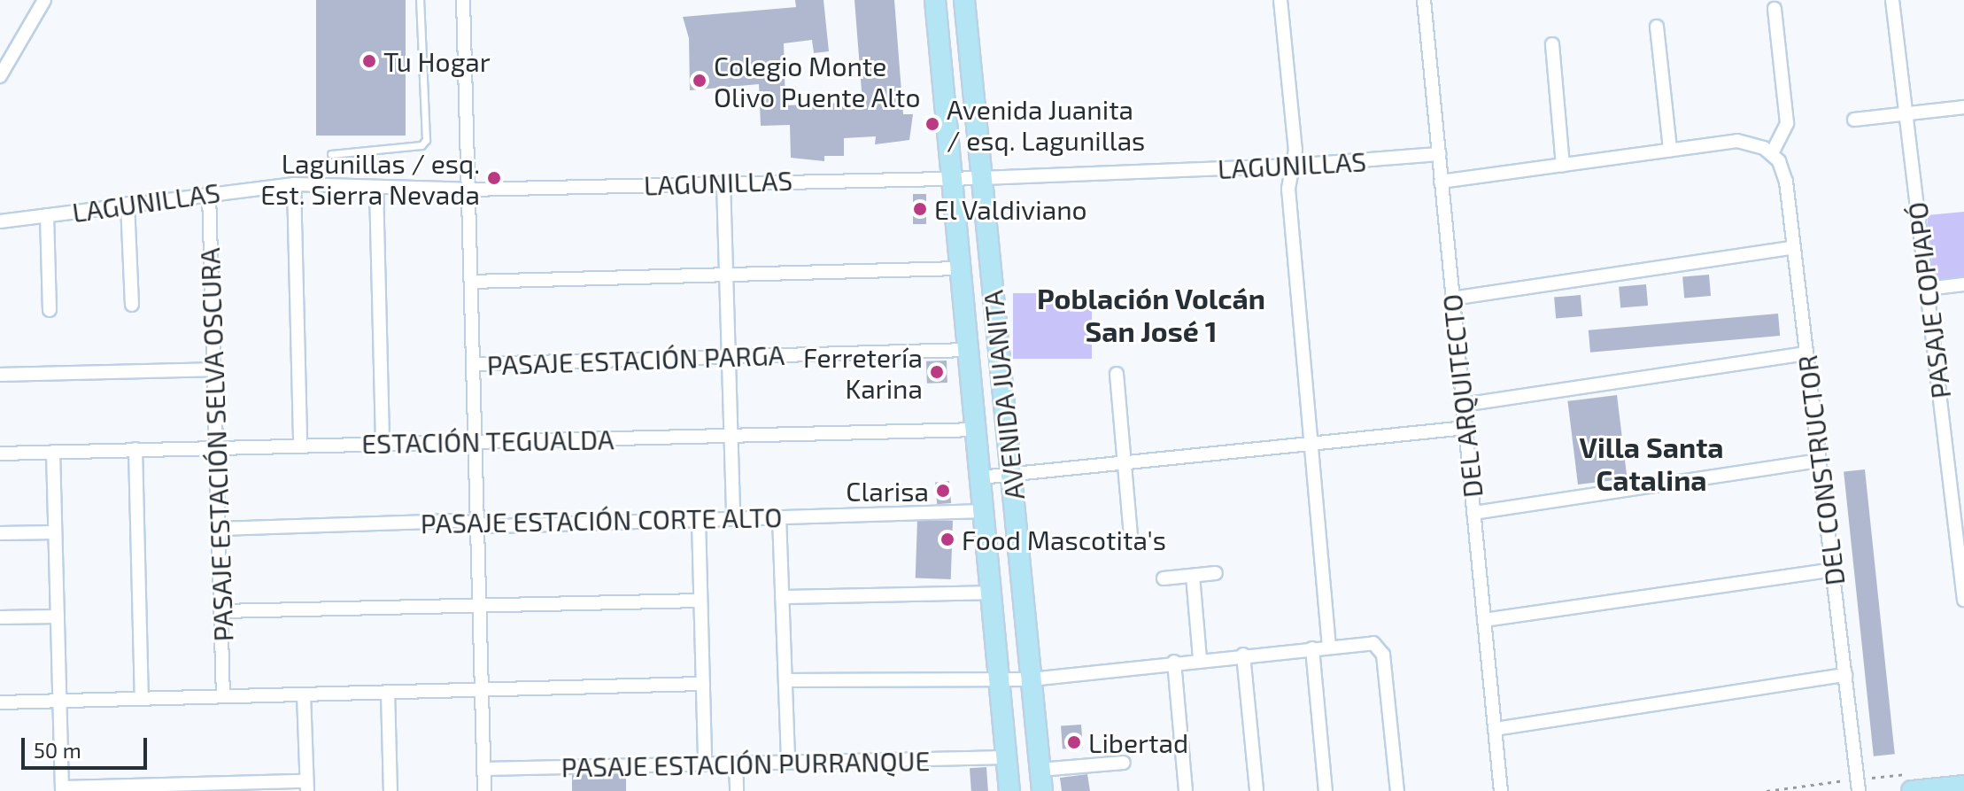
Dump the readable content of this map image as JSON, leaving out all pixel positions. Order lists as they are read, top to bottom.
{
  "streets": {
    "main road": ["AVENIDA JUANITA"],
    "street": [
      "LAGUNILLAS",
      "PASAJE COPIAPÓ",
      "PASAJE ESTACIÓN PARGA",
      "DEL ARQUITECTO",
      "ESTACIÓN TEGUALDA",
      "PASAJE ESTACIÓN SELVA OSCURA",
      "DEL CONSTRUCTOR",
      "PASAJE ESTACIÓN CORTE ALTO",
      "PASAJE ESTACIÓN PURRANQUE"
    ]
  },
  "crossings": [
    ["LAGUNILLAS", "AVENIDA JUANITA"],
    ["LAGUNILLAS", "DEL ARQUITECTO"],
    ["LAGUNILLAS", "PASAJE ESTACIÓN SELVA OSCURA"],
    ["PASAJE ESTACIÓN PARGA", "AVENIDA JUANITA"],
    ["AVENIDA JUANITA", "ESTACIÓN TEGUALDA"],
    ["AVENIDA JUANITA", "PASAJE ESTACIÓN CORTE ALTO"],
    ["AVENIDA JUANITA", "PASAJE ESTACIÓN PURRANQUE"],
    ["ESTACIÓN TEGUALDA", "PASAJE ESTACIÓN SELVA OSCURA"],
    ["PASAJE ESTACIÓN SELVA OSCURA", "PASAJE ESTACIÓN CORTE ALTO"]
  ],
  "districts": ["Población Volcán San José 1", "Villa Santa Catalina"],
  "places": [
    "Tu Hogar",
    "Colegio Monte Olivo Puente Alto",
    "Avenida Juanita / esq. Lagunillas",
    "Lagunillas / esq. Est. Sierra Nevada",
    "El Valdiviano",
    "Ferretería Karina",
    "Clarisa",
    "Food Mascotita's",
    "Libertad"
  ],
  "scale_bar": "50 m"
}
